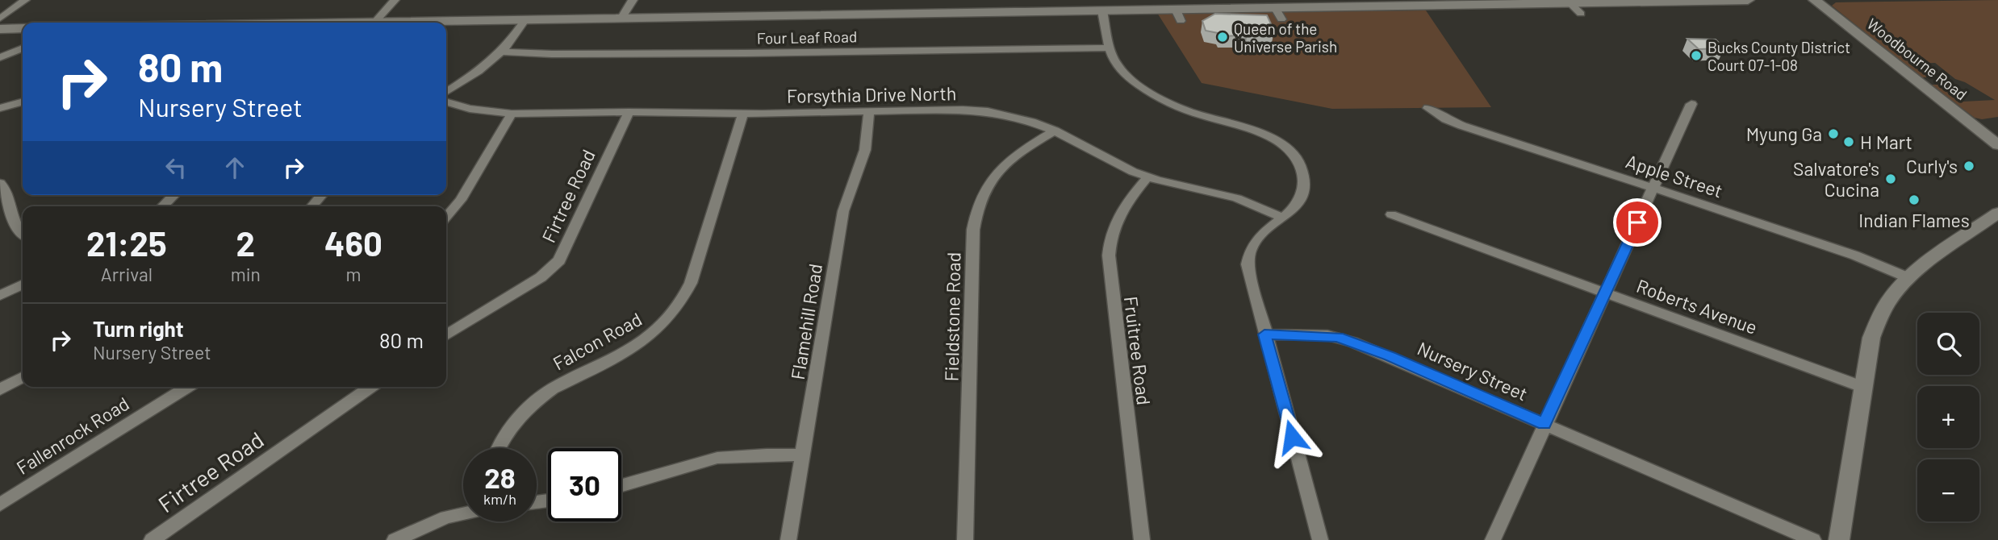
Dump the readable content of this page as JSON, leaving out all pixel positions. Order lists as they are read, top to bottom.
{
  "streets": {
    "main road": ["Woodbourne Road"],
    "street": [
      "Four Leaf Road",
      "Forsythia Drive North",
      "Apple Street",
      "Firtree Road",
      "Roberts Avenue",
      "Fieldstone Road",
      "Flamehill Road",
      "Falcon Road",
      "Fruitree Road",
      "Nursery Street",
      "Fallenrock Road"
    ]
  },
  "crossings": [
    ["Forsythia Drive North", "Firtree Road"],
    ["Forsythia Drive North", "Fieldstone Road"],
    ["Forsythia Drive North", "Flamehill Road"],
    ["Forsythia Drive North", "Falcon Road"],
    ["Forsythia Drive North", "Fruitree Road"]
  ],
  "places": [
    "Queen of the Universe Parish",
    "Bucks County District Court 07-1-08",
    "Myung Ga",
    "H Mart",
    "Curly's",
    "Salvatore's Cucina",
    "Indian Flames"
  ],
  "page": {
    "turn": ["80 m", "Nursery Street"],
    "eta": [
      "21:25",
      "Arrival",
      "2",
      "min",
      "460",
      "m"
    ],
    "list": [
      {
        "name": "Turn right",
        "note": "Nursery Street",
        "value": "80 m"
      }
    ],
    "map_buttons": ["+", "−"],
    "speed": "28 km/h",
    "limit": "30"
  }
}
